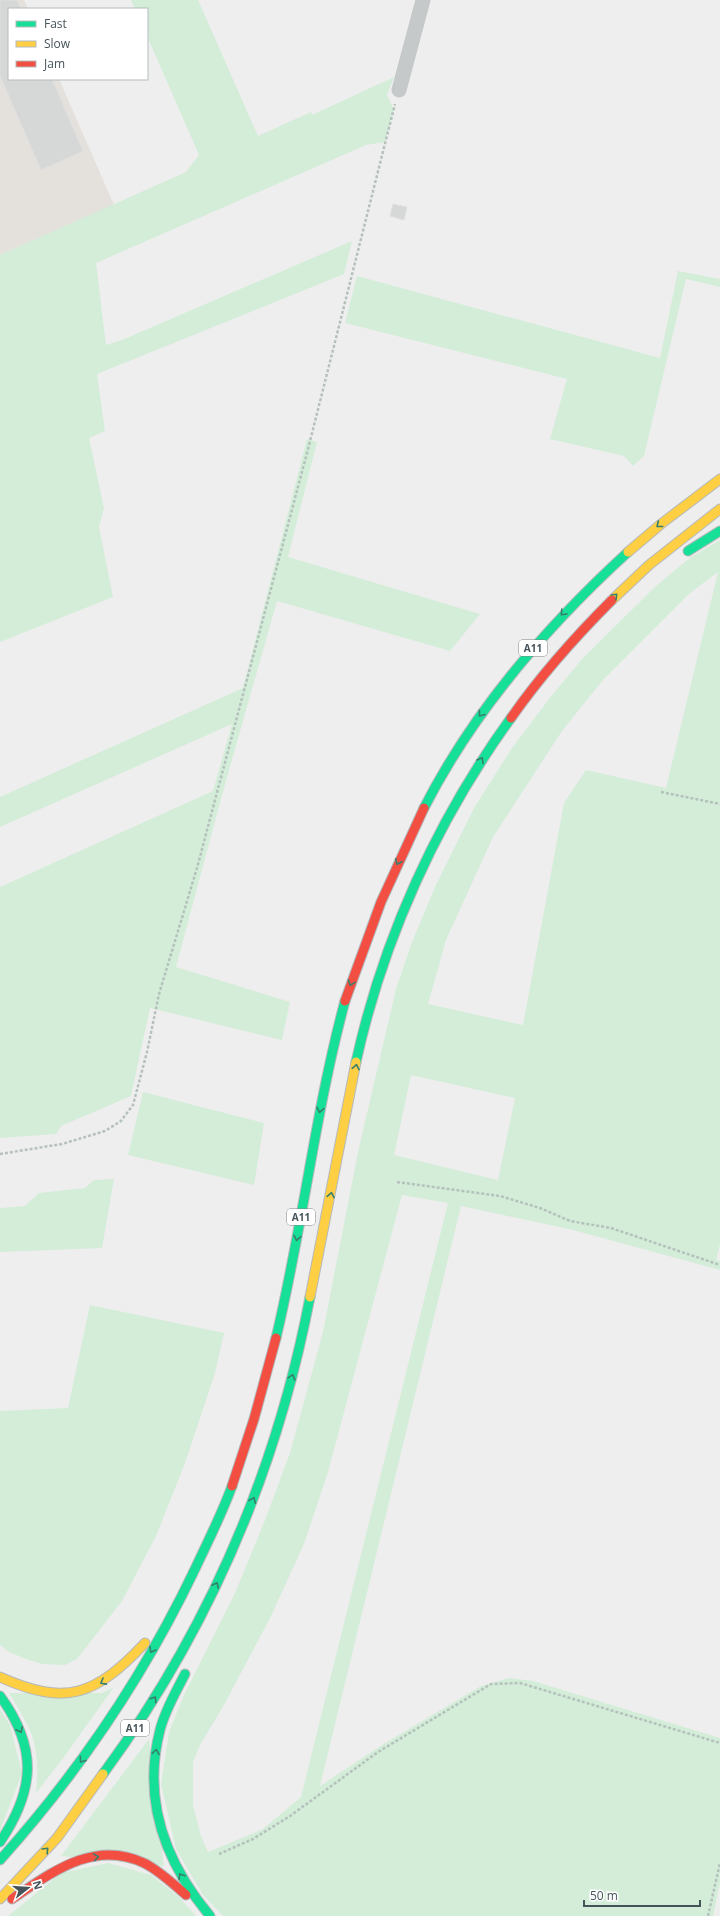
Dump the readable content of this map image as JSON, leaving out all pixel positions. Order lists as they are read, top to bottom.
{
  "streets": {
    "highway": ["A11"]
  },
  "legend": ["Fast", "Slow", "Jam"],
  "scale_bar": "50 m",
  "north": "right"
}
